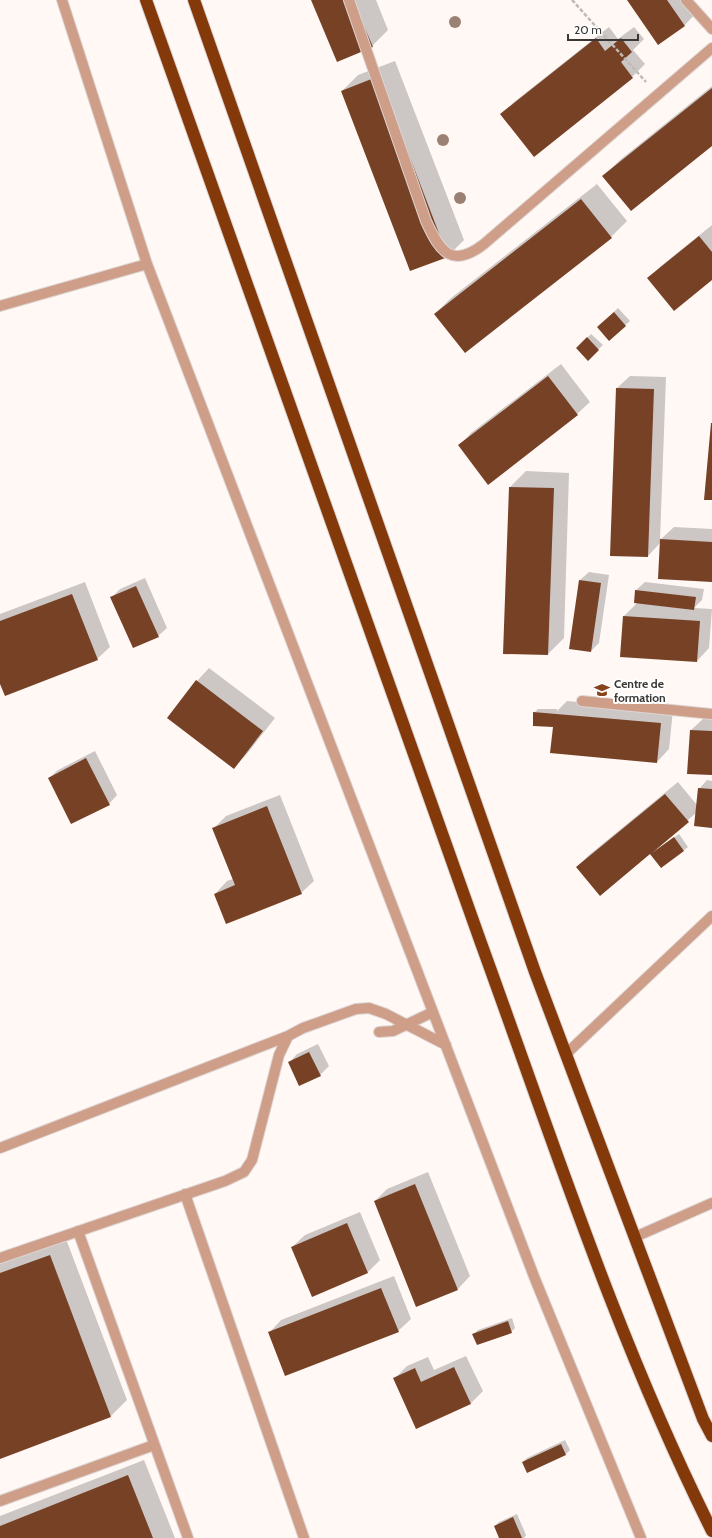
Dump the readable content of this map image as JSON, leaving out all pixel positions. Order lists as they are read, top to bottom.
{
  "places": {
    "school or university": ["Centre de formation"]
  },
  "scale_bar": "20 m"
}
